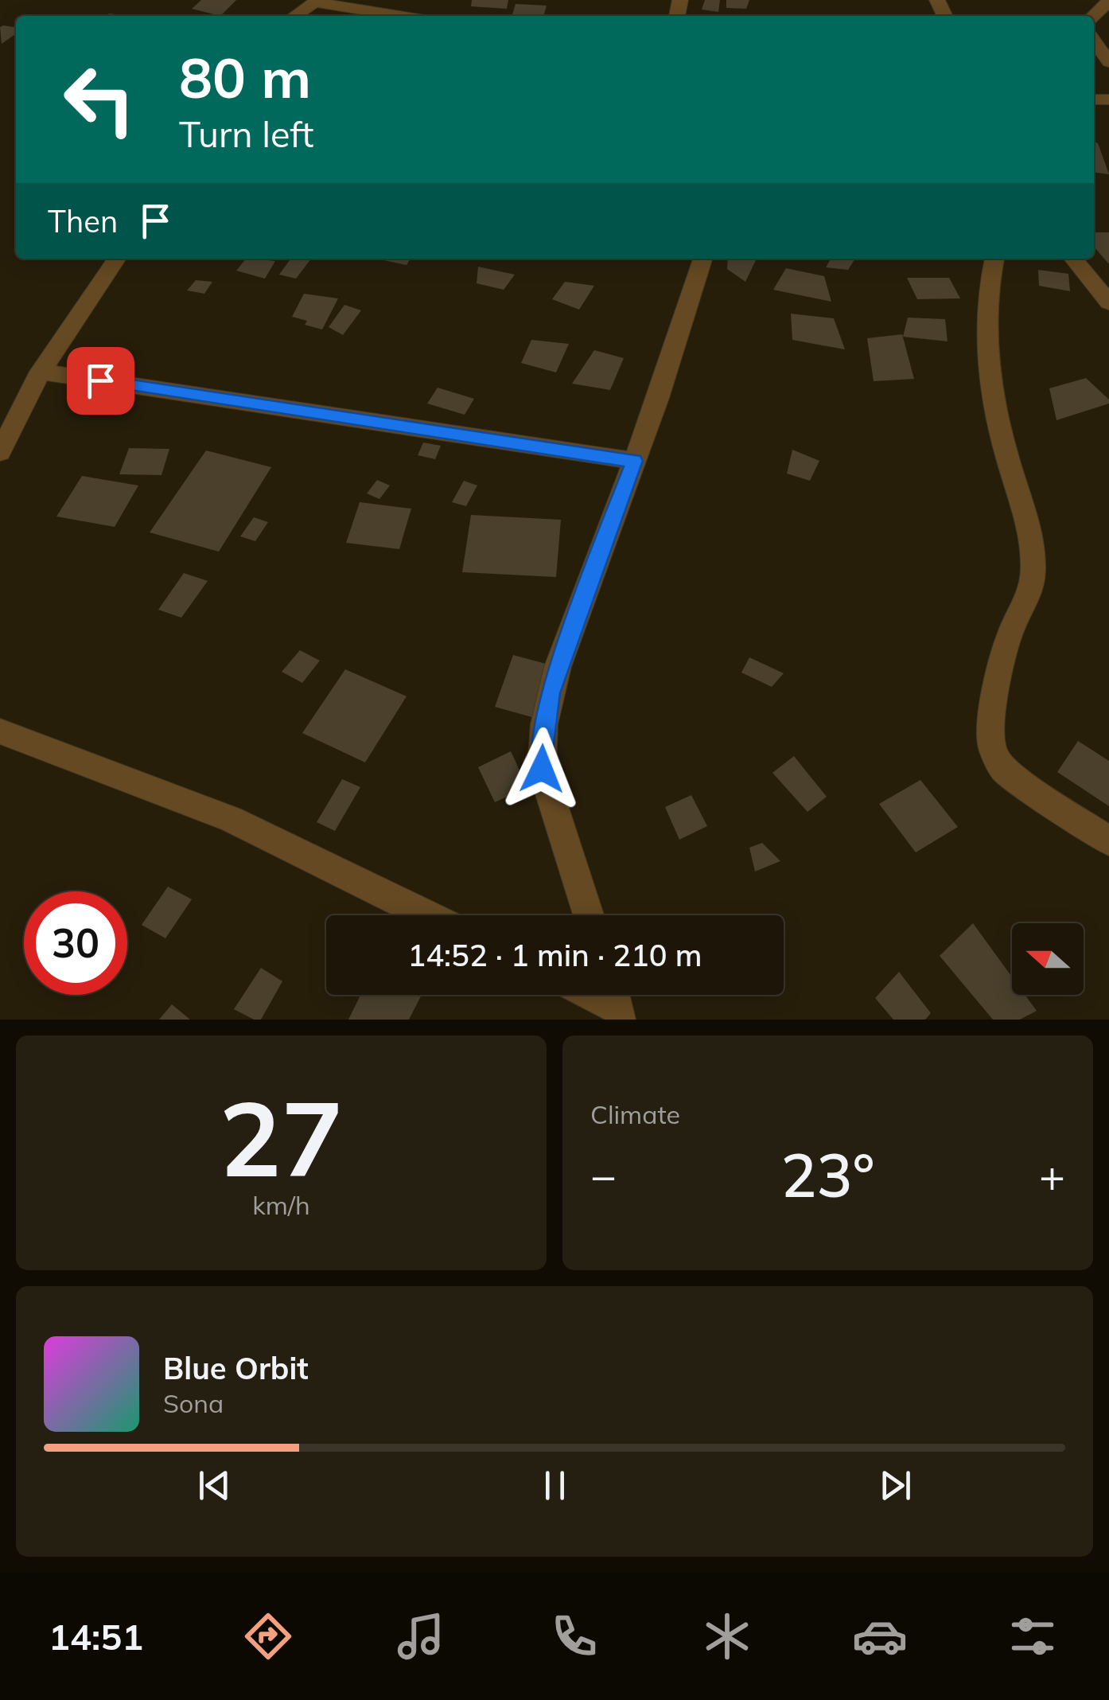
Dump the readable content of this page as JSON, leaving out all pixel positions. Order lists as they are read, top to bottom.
{
  "north": "left",
  "page": {
    "turn": ["80 m", "Turn left"],
    "then": "Then",
    "limit": "30",
    "trip": "14:52 · 1 min · 210 m",
    "tile": [
      ["27", "km/h"],
      "Climate"
    ],
    "heat": ["−", "23°", "+"],
    "song": ["Blue Orbit", "Sona"],
    "tabs": "14:51"
  }
}
